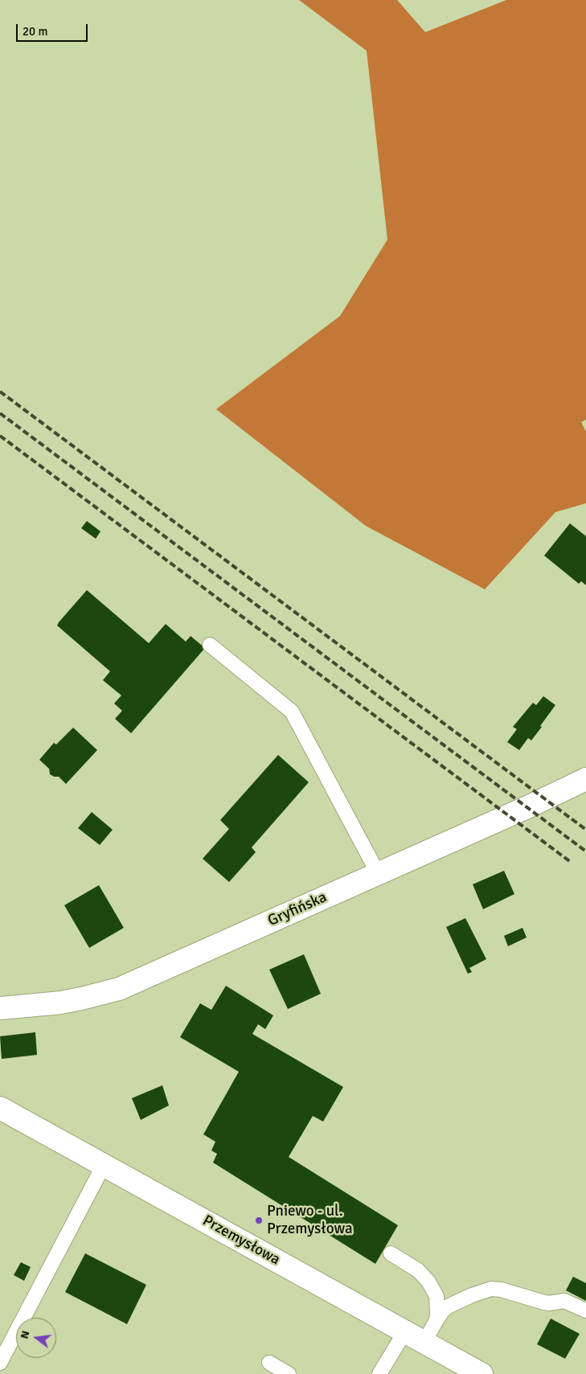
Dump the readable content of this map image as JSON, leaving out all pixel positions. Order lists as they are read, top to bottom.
{
  "streets": {
    "street": ["Gryfińska", "Przemysłowa"]
  },
  "places": ["Pniewo - ul. Przemysłowa"],
  "scale_bar": "20 m",
  "north": "left"
}
